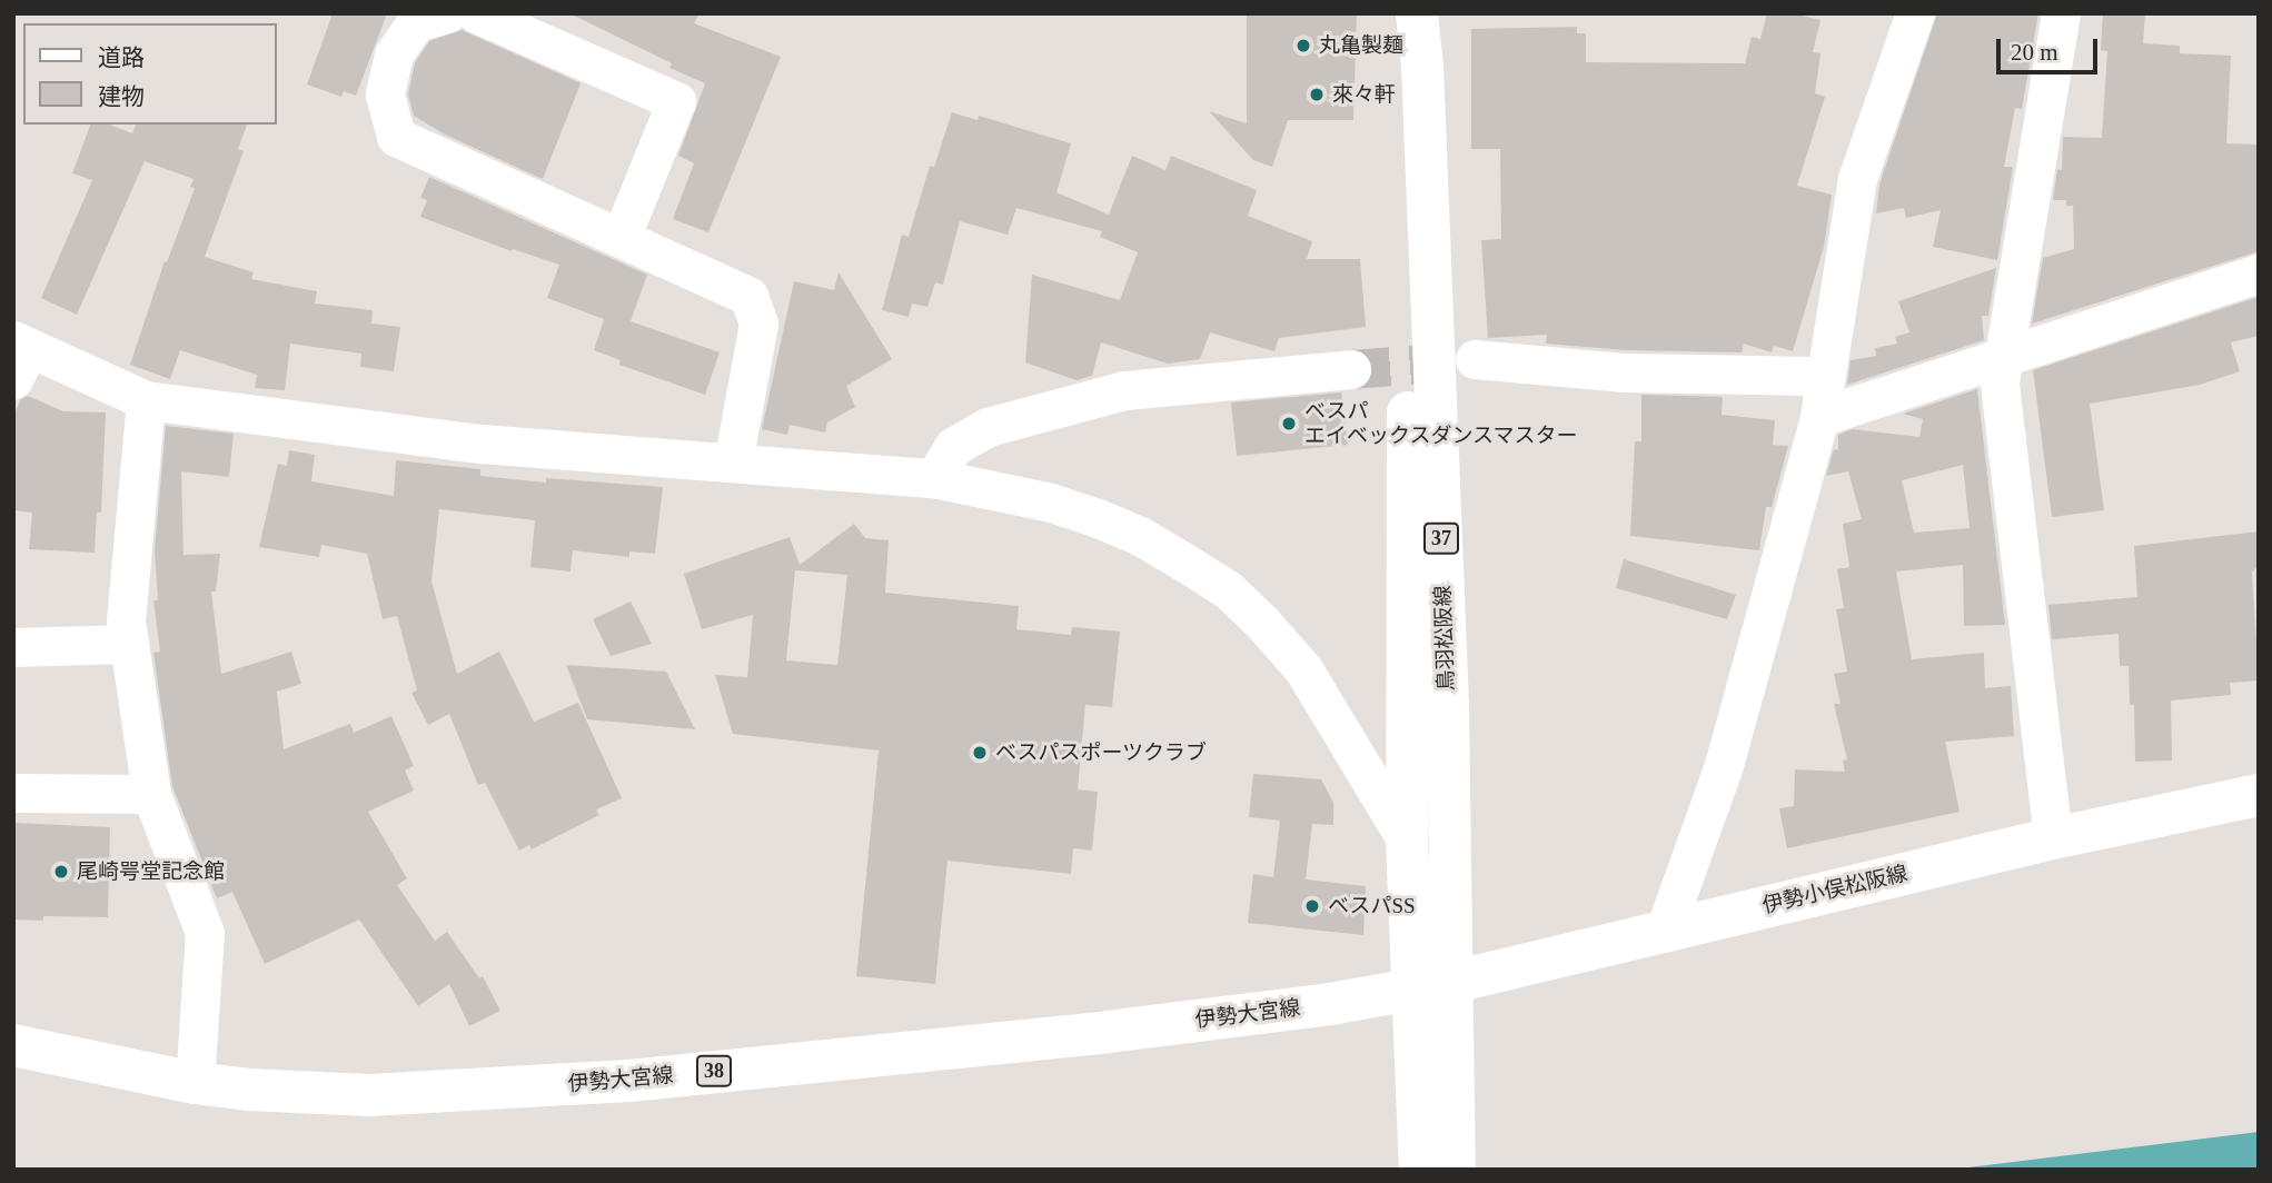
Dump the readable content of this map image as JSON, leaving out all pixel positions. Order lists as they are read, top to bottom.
{
  "streets": {
    "main road": [
      "37",
      "鳥羽松阪線",
      "伊勢小俣松阪線",
      "伊勢大宮線",
      "38"
    ]
  },
  "crossings": [
    ["鳥羽松阪線", "伊勢小俣松阪線"],
    ["鳥羽松阪線", "伊勢大宮線"],
    ["伊勢小俣松阪線", "伊勢大宮線"]
  ],
  "places": [
    "丸亀製麺",
    "來々軒",
    "ベスパ エイベックスダンスマスター",
    "ベスパスポーツクラブ",
    "尾崎咢堂記念館",
    "ベスパSS"
  ],
  "legend": ["道路", "建物"],
  "scale_bar": "20 m"
}
